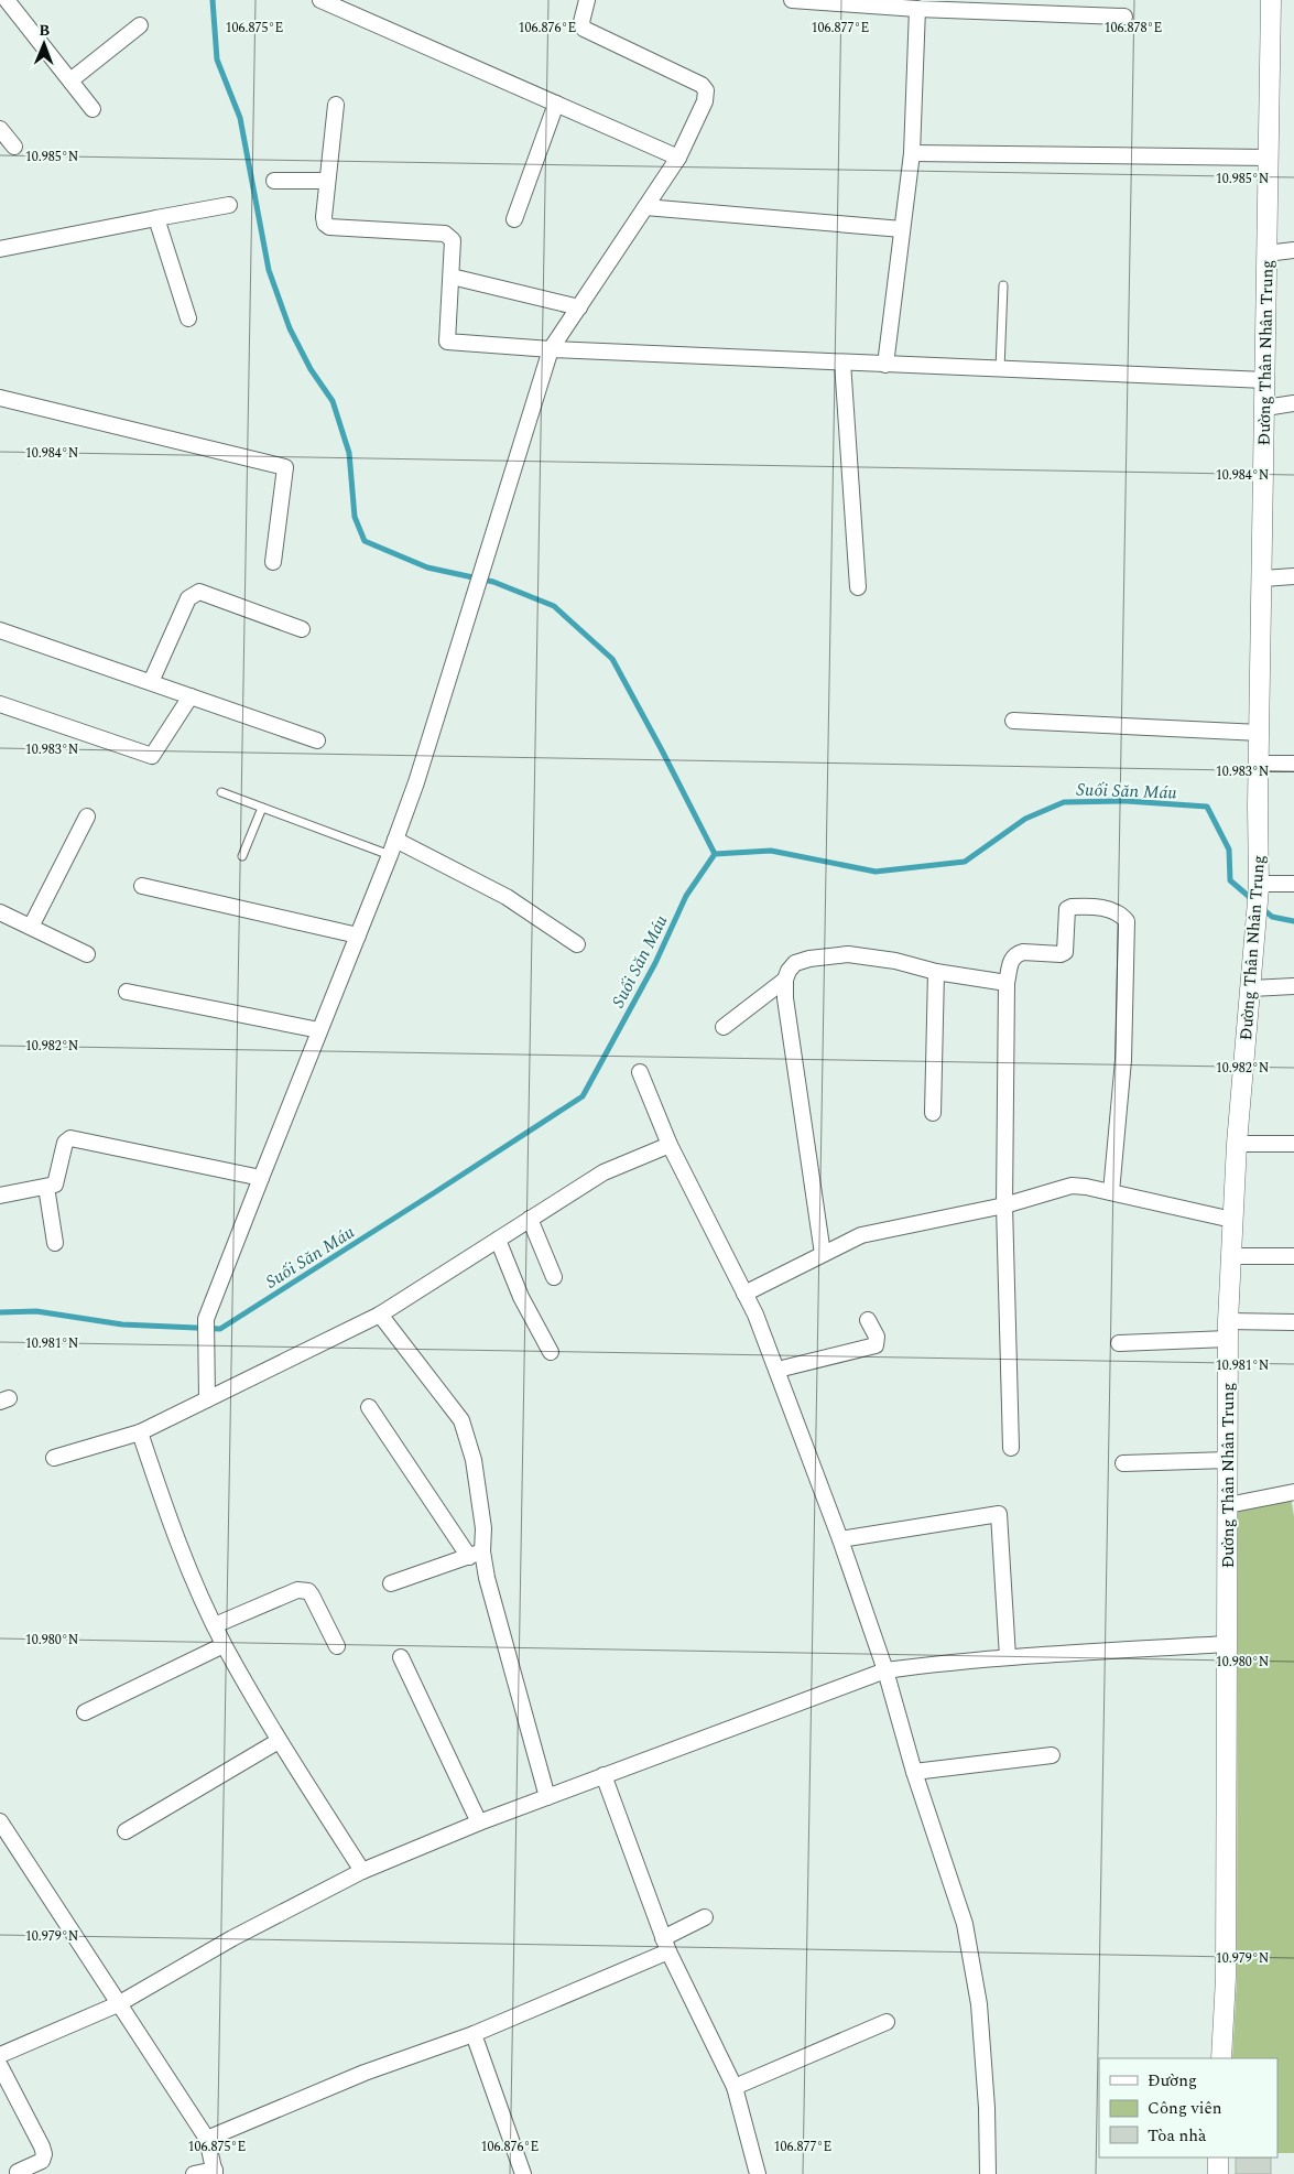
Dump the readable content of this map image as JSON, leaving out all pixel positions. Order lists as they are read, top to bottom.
{
  "streets": {
    "street": ["Đường Thân Nhân Trung"]
  },
  "water": ["Suối Săn Máu"],
  "legend": ["Đường", "Công viên", "Tòa nhà"],
  "north": "top",
  "coordinates": [
    "106.875°E",
    "106.876°E",
    "106.877°E",
    "106.878°E",
    "10.985°N",
    "10.984°N",
    "10.983°N",
    "10.982°N",
    "10.981°N",
    "10.980°N",
    "10.979°N"
  ]
}
